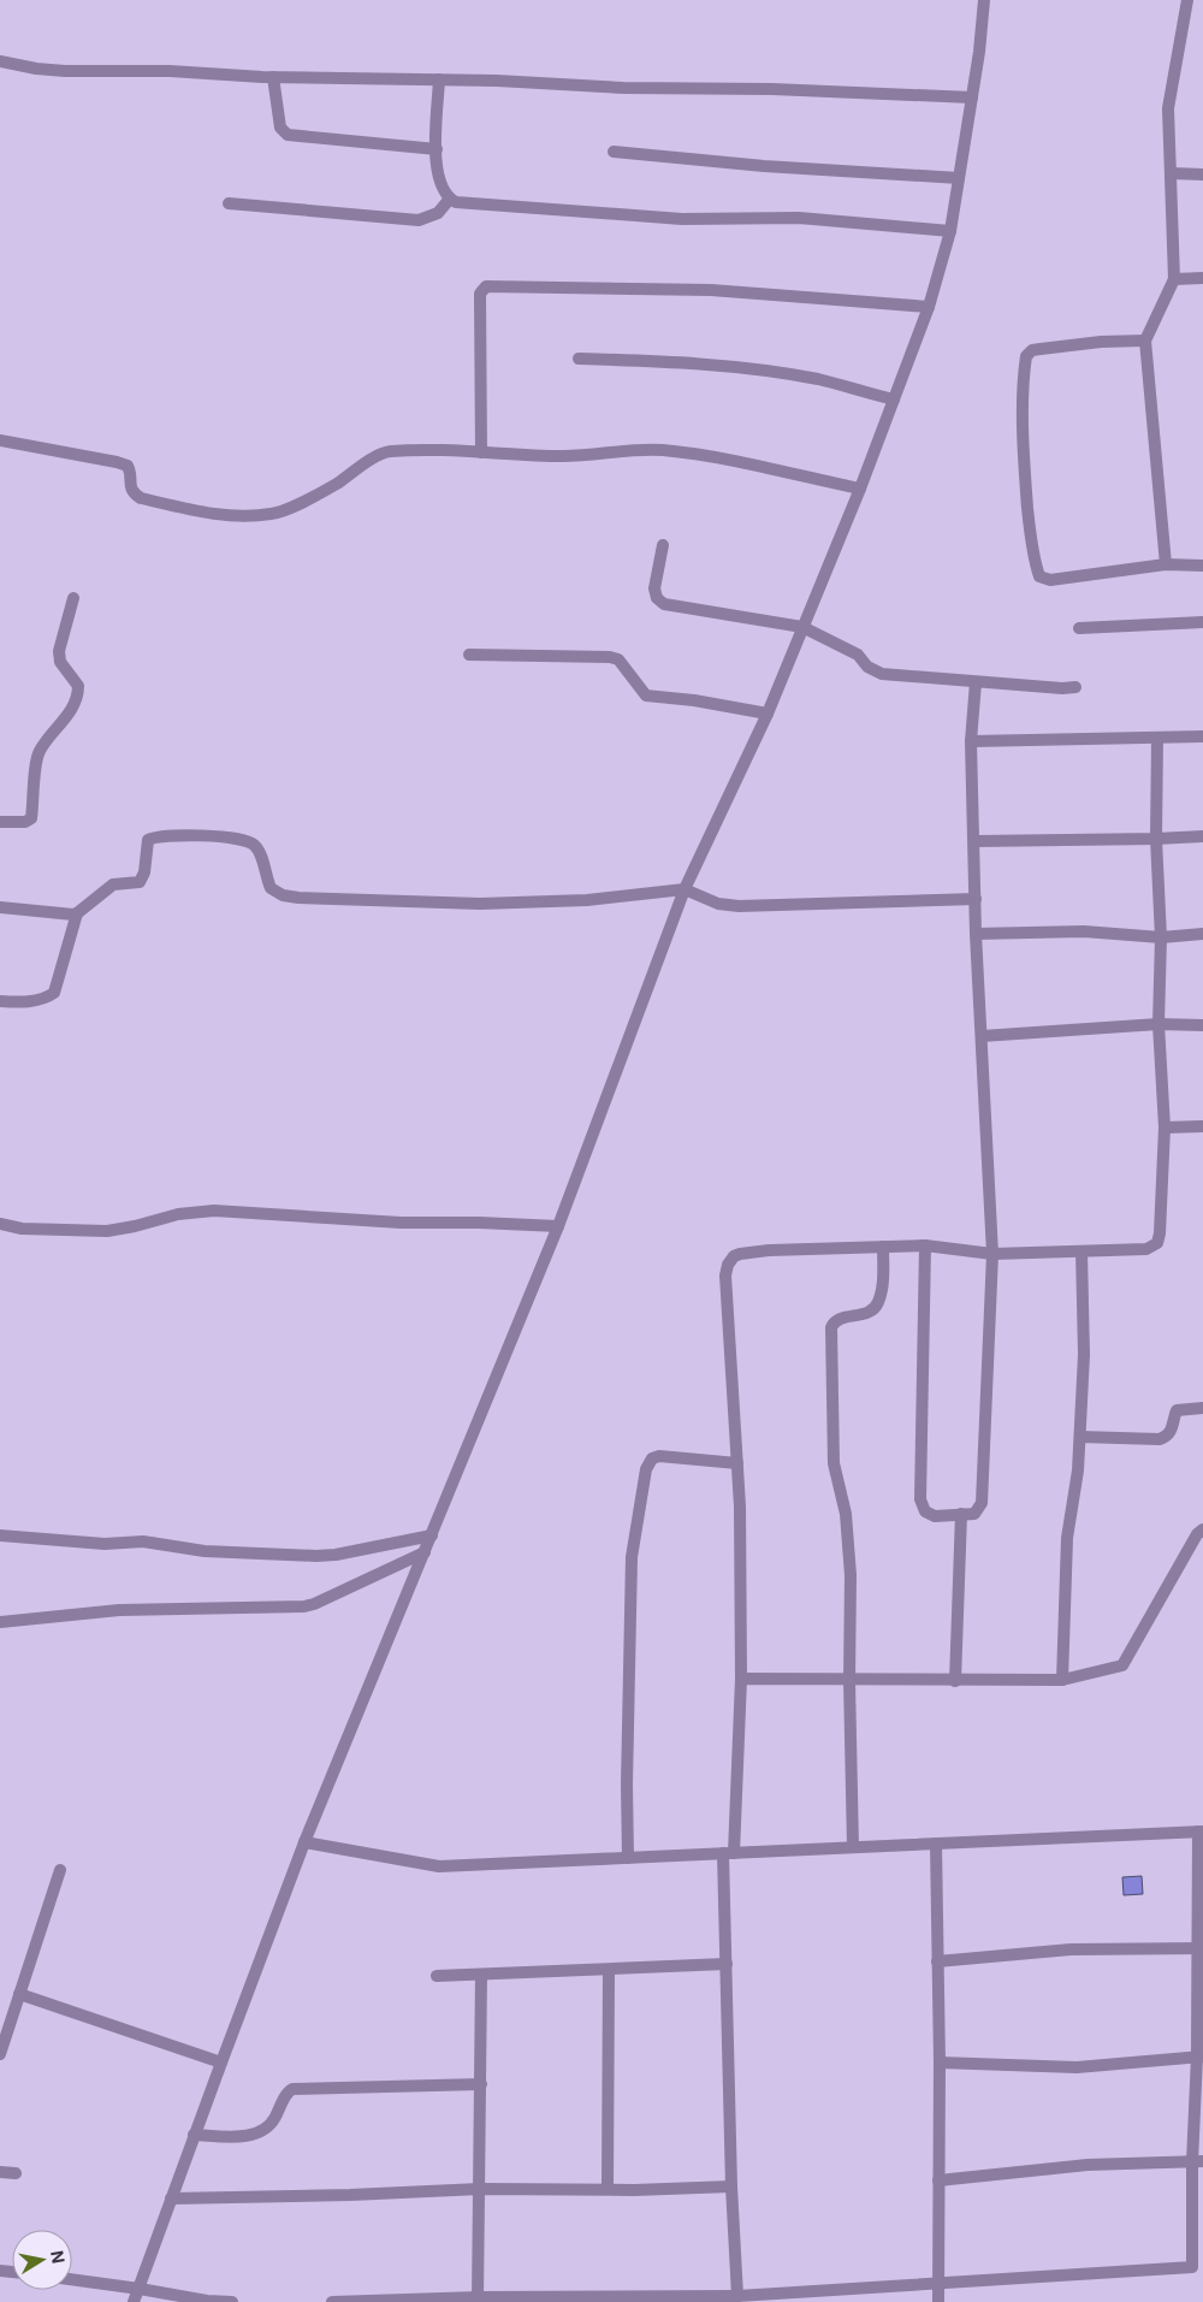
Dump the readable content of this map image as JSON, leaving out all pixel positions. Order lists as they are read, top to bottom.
{
  "north": "right"
}
